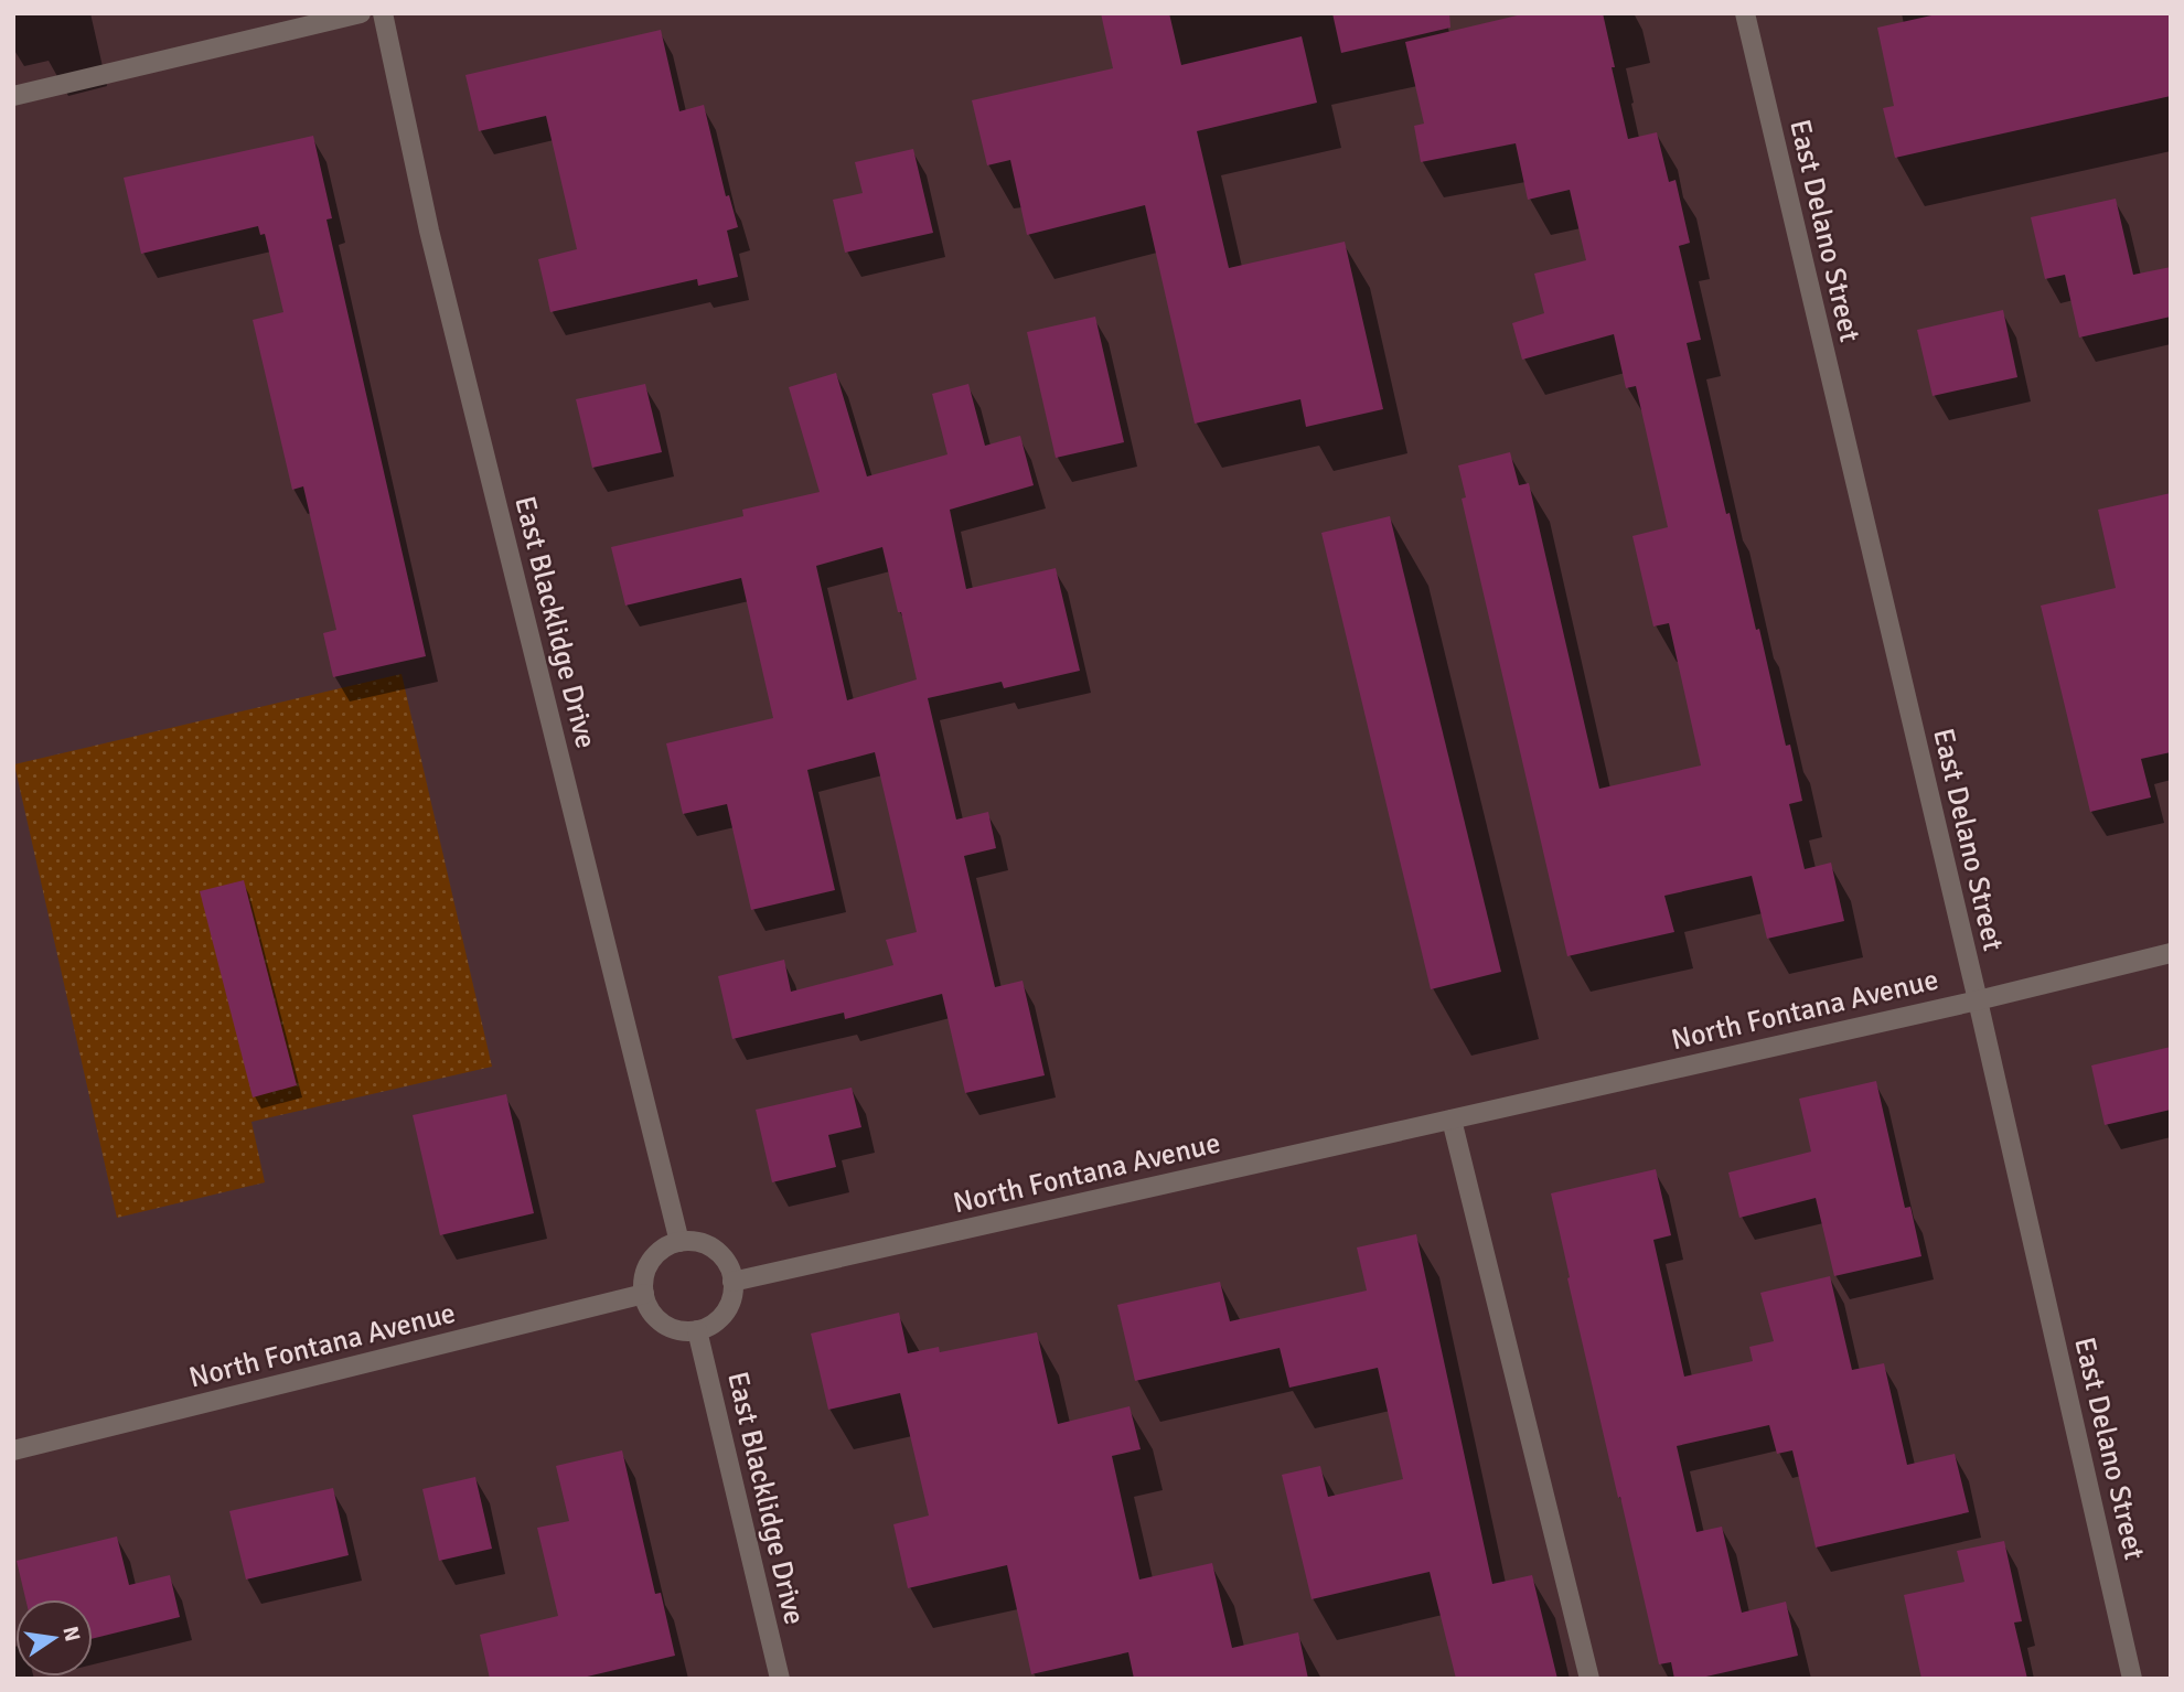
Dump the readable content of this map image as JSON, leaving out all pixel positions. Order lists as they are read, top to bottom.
{
  "streets": {
    "street": ["East Delano Street", "East Blacklidge Drive", "North Fontana Avenue"]
  },
  "crossings": [
    ["East Delano Street", "North Fontana Avenue"],
    ["East Blacklidge Drive", "North Fontana Avenue"]
  ],
  "north": "right"
}
